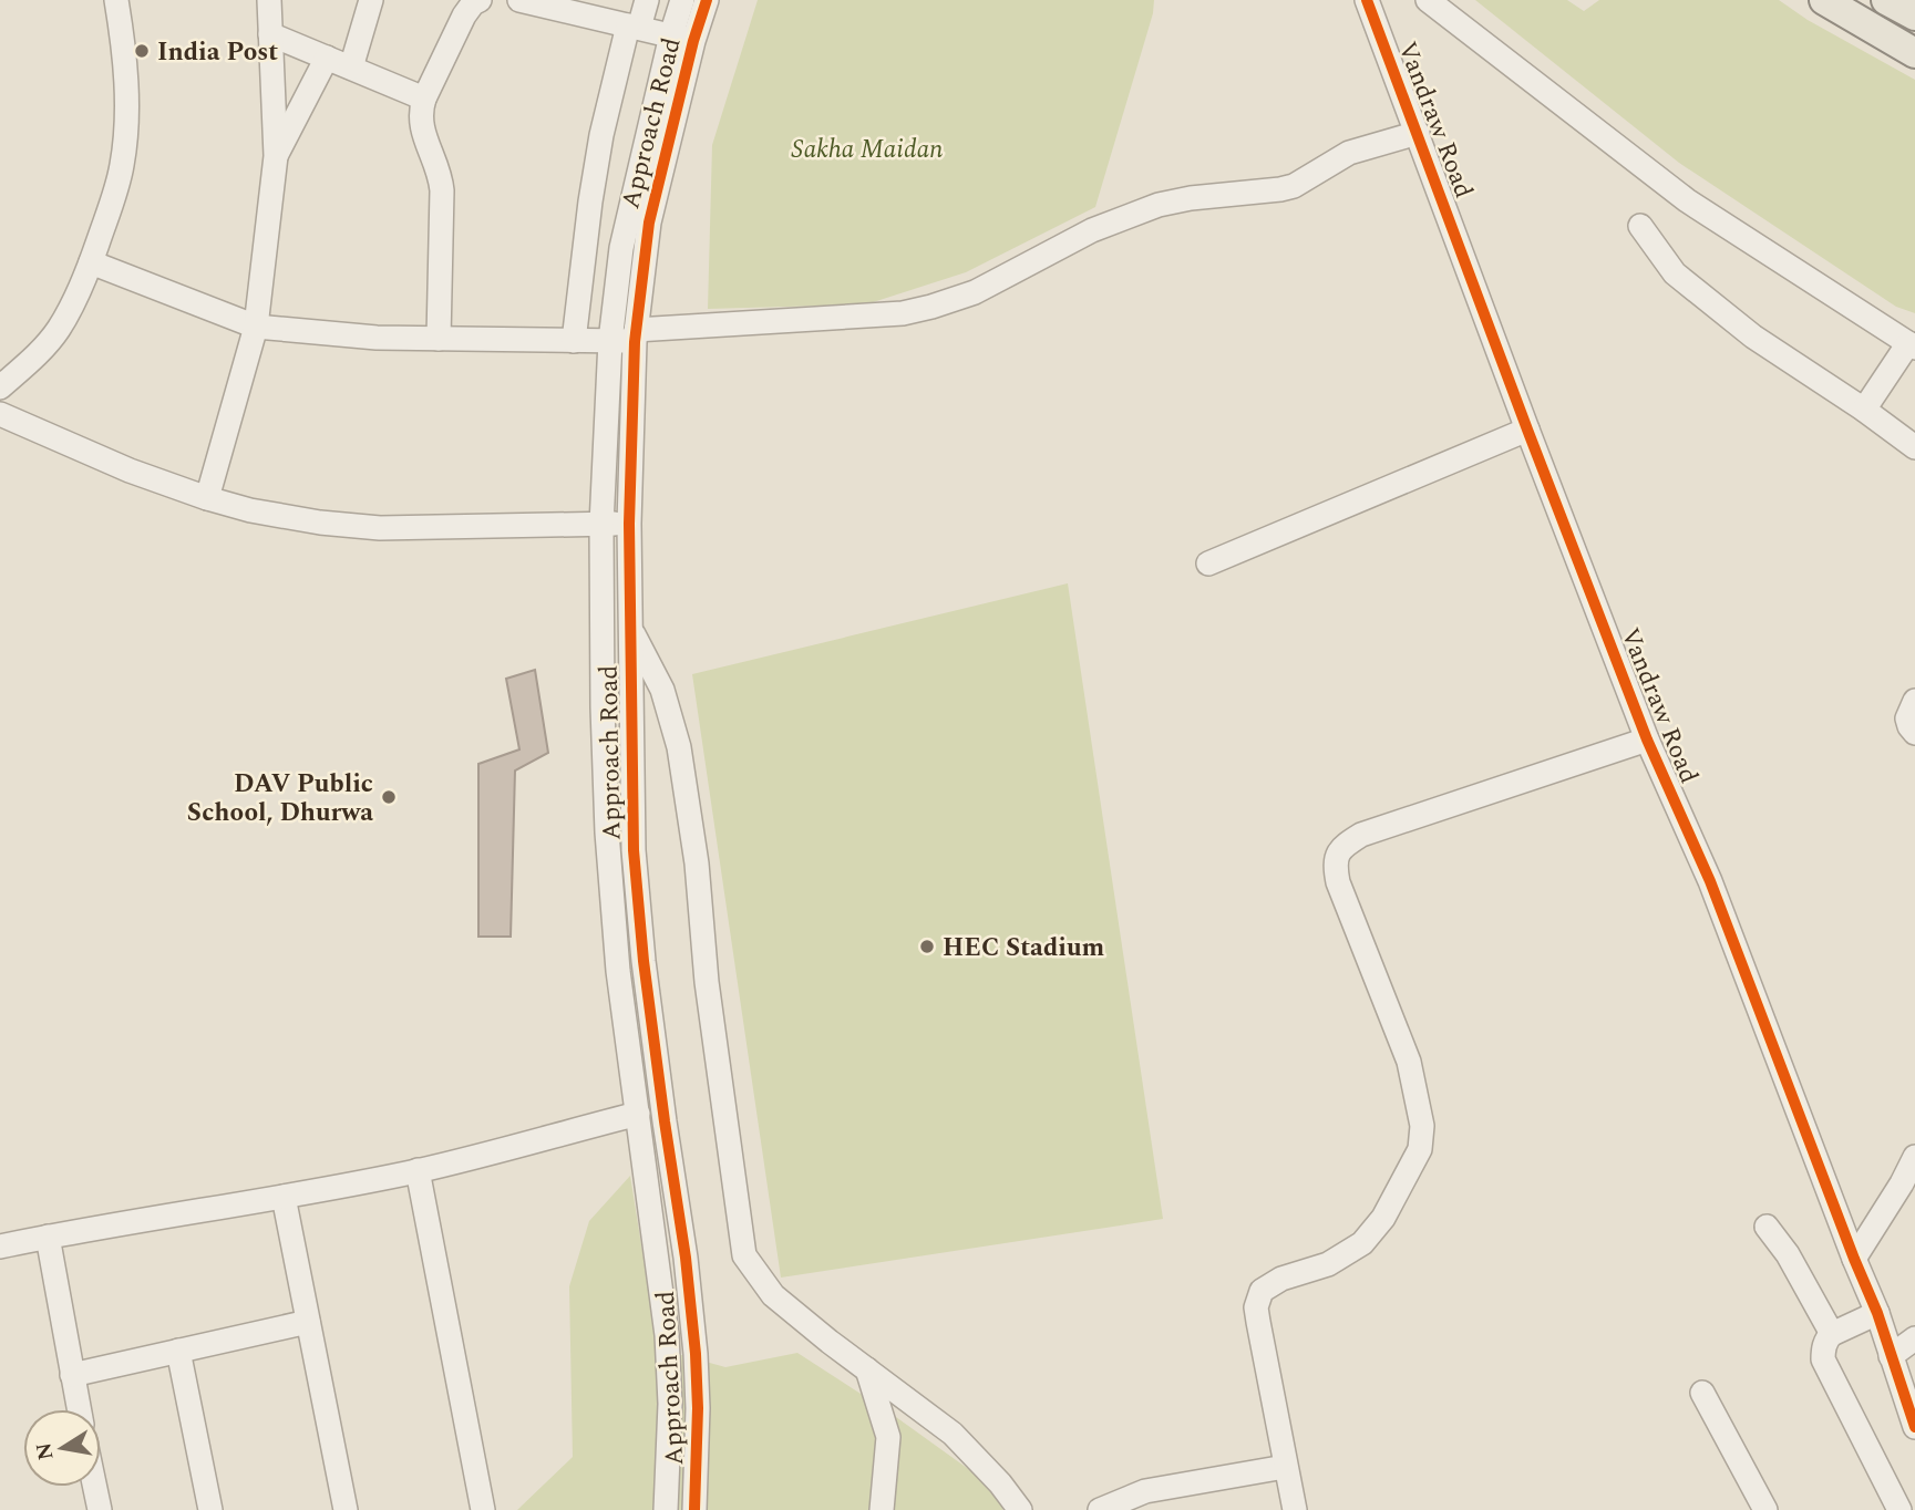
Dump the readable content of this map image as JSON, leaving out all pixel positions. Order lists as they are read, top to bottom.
{
  "streets": {
    "street": ["Vandraw Road", "Approach Road"]
  },
  "parks": ["Sakha Maidan"],
  "places": ["India Post", "DAV Public School, Dhurwa", "HEC Stadium"],
  "north": "left"
}
